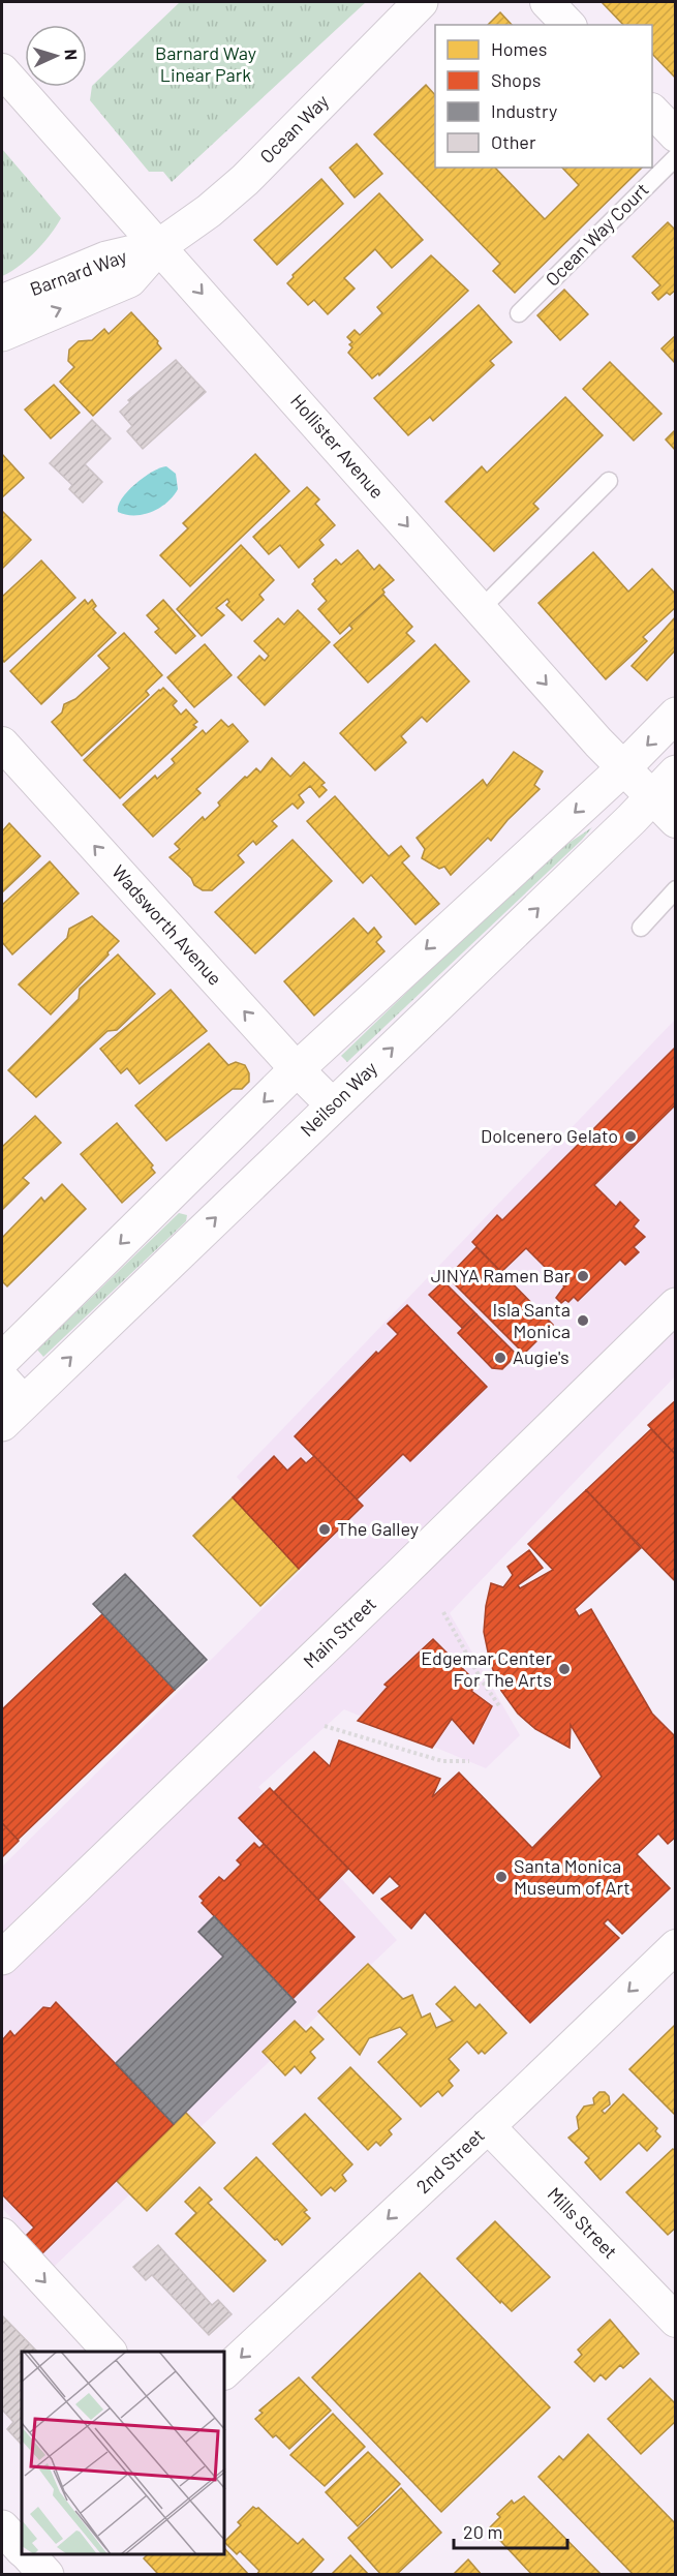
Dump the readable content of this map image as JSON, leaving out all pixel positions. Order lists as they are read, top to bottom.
{
  "streets": {
    "main road": [
      "Ocean Way",
      "Barnard Way",
      "Neilson Way",
      "Main Street"
    ],
    "street": [
      "Hollister Avenue",
      "Wadsworth Avenue",
      "2nd Street",
      "Mills Street"
    ],
    "lane": ["Ocean Way Court"]
  },
  "crossings": [
    ["Ocean Way", "Barnard Way"],
    ["Ocean Way", "Hollister Avenue"],
    ["Barnard Way", "Hollister Avenue"],
    ["Hollister Avenue", "Neilson Way"],
    ["Wadsworth Avenue", "Neilson Way"],
    ["2nd Street", "Mills Street"]
  ],
  "one_way": ["Hollister Avenue", "Wadsworth Avenue", "2nd Street"],
  "parks": ["Barnard Way Linear Park"],
  "places": [
    "Dolcenero Gelato",
    "JINYA Ramen Bar",
    "Isla Santa Monica",
    "Augie's",
    "The Galley",
    "Edgemar Center For The Arts",
    "Santa Monica Museum of Art"
  ],
  "legend": [
    "Homes",
    "Shops",
    "Industry",
    "Other"
  ],
  "scale_bar": "20 m",
  "north": "right"
}
